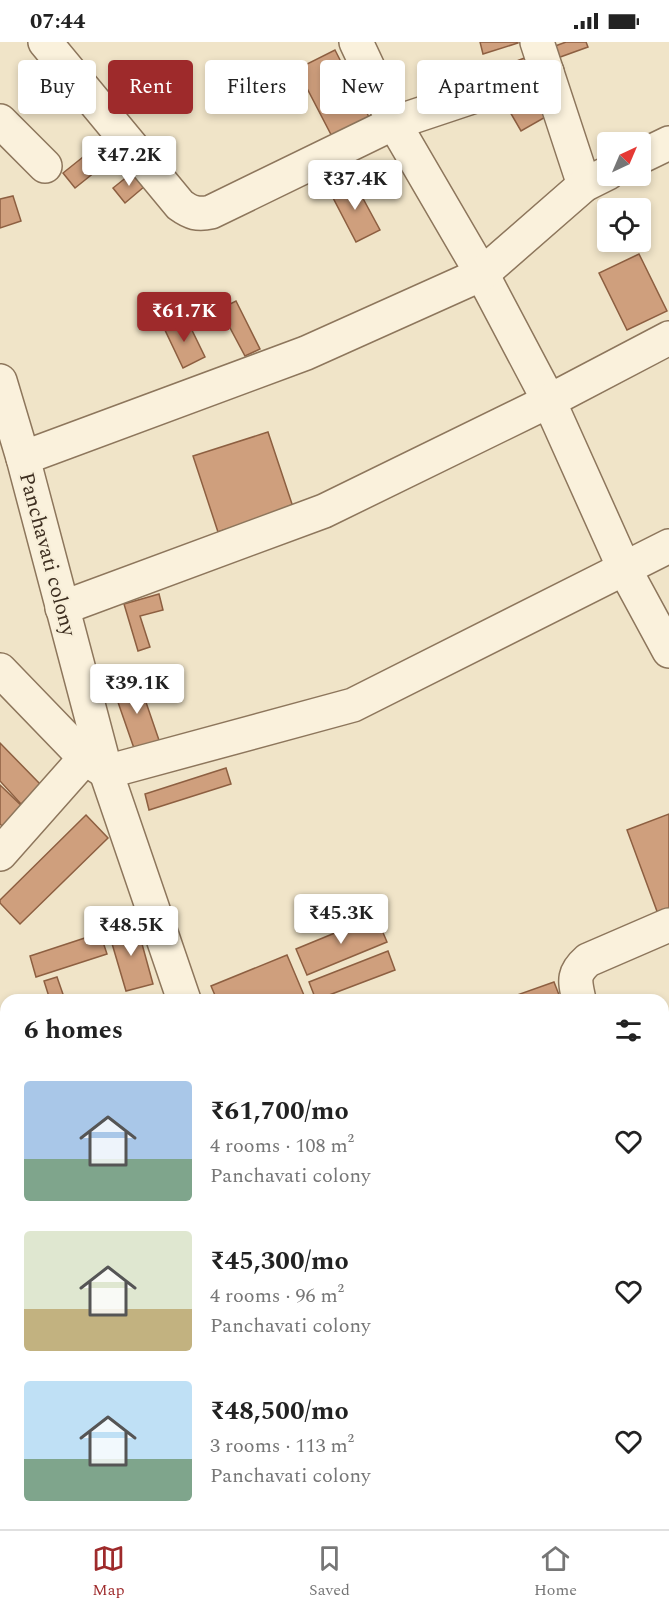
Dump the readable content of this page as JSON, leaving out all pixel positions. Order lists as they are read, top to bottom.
{
  "streets": {
    "street": ["Panchavati colony"]
  },
  "north": "top right",
  "page": {
    "status": "07:44",
    "chip": [
      "Buy",
      "Rent",
      "Filters",
      "New",
      "Apartment"
    ],
    "price": [
      "₹47.2K",
      "₹37.4K",
      "₹61.7K",
      "₹39.1K",
      "₹45.3K",
      "₹48.5K"
    ],
    "heading": "6 homes",
    "list": [
      {
        "name": "₹61,700/mo",
        "note": "4 rooms · 108 m² · Panchavati colony"
      },
      {
        "name": "₹45,300/mo",
        "note": "4 rooms · 96 m² · Panchavati colony"
      },
      {
        "name": "₹48,500/mo",
        "note": "3 rooms · 113 m² · Panchavati colony"
      }
    ],
    "tabs": ["Map", "Saved", "Home"]
  }
}
